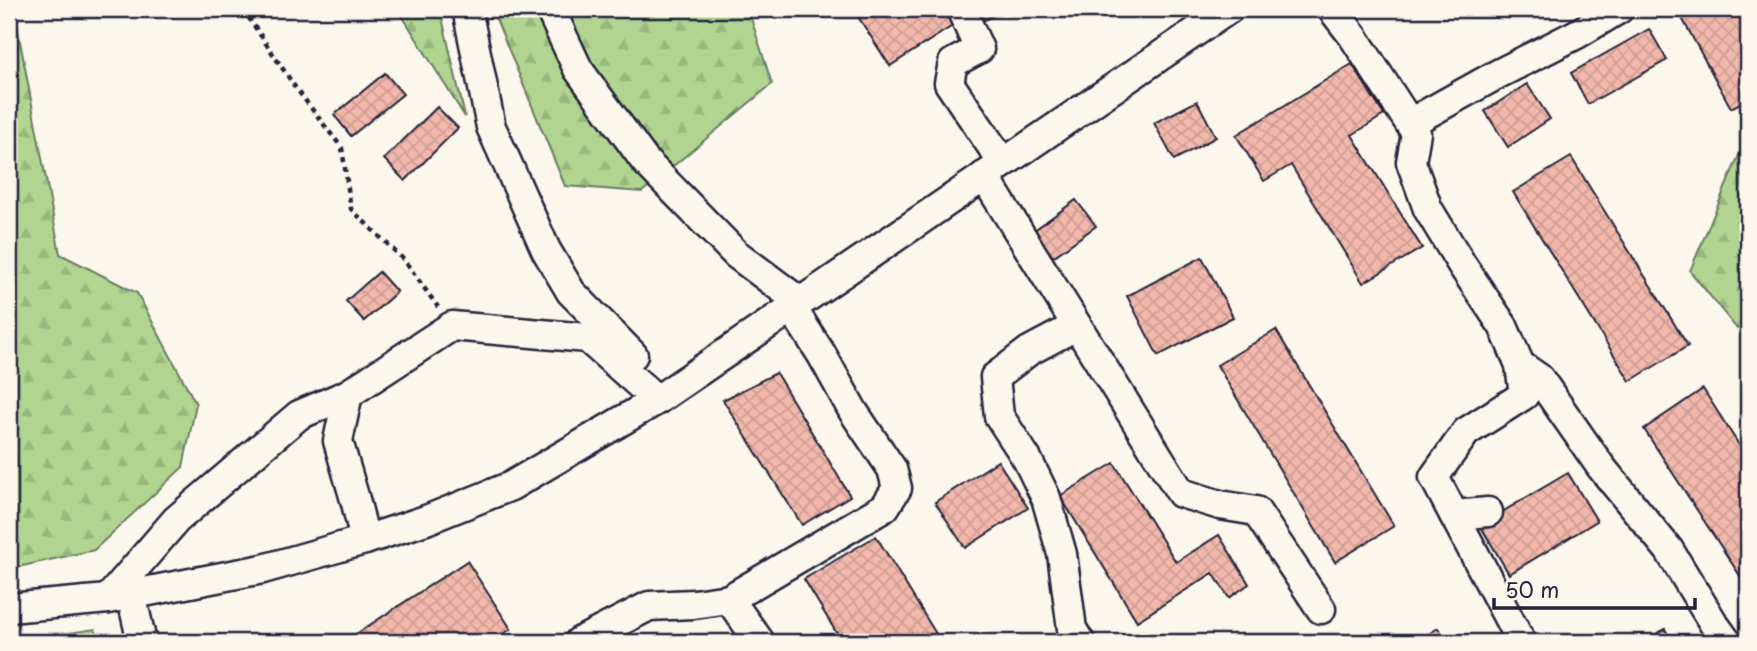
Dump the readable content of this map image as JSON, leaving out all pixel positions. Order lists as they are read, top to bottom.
{
  "scale_bar": "50 m"
}
